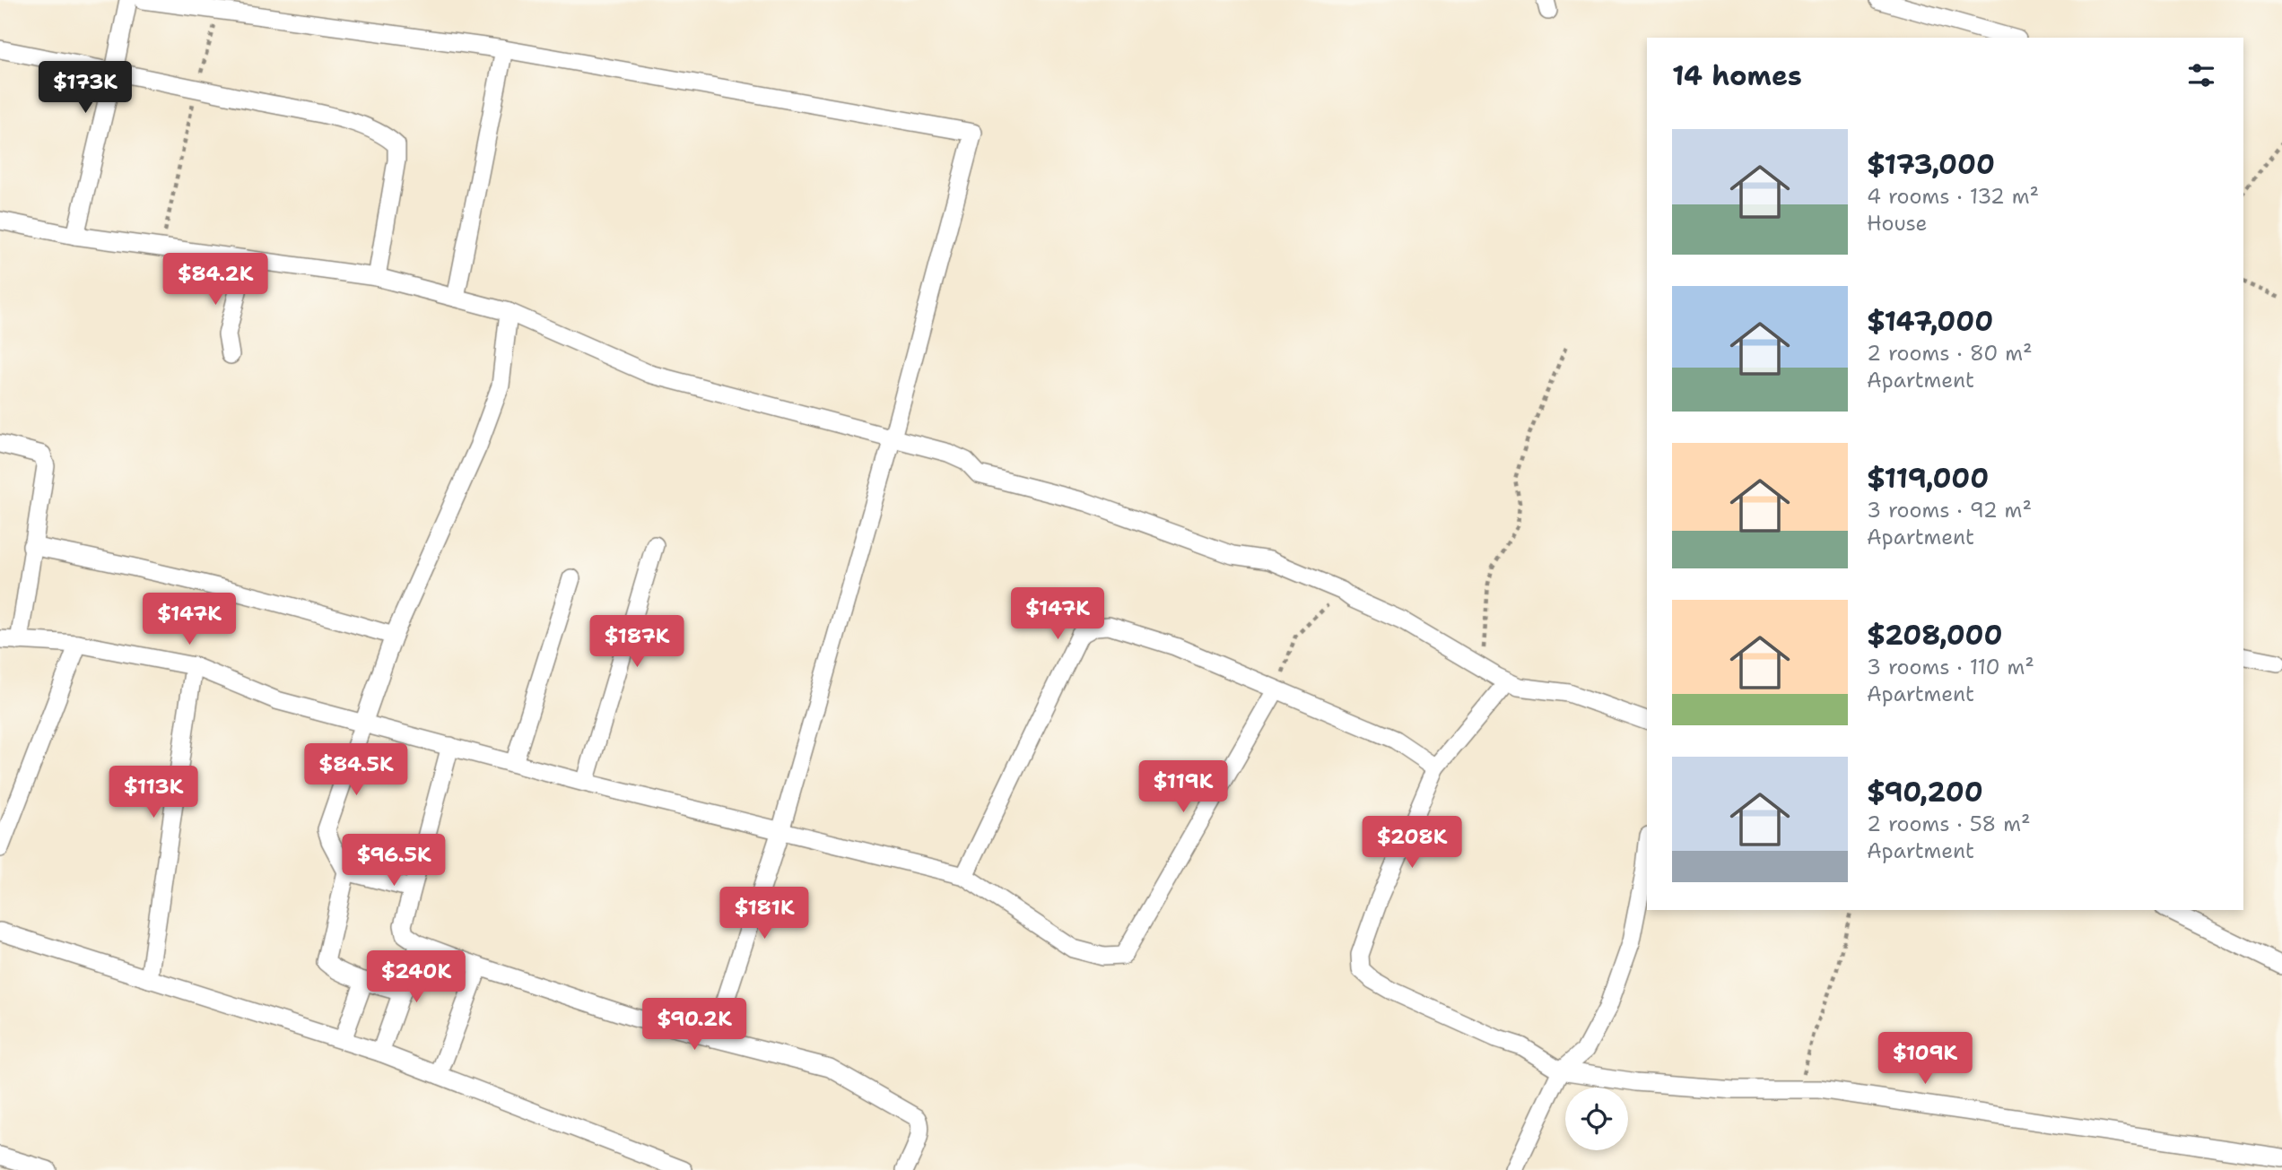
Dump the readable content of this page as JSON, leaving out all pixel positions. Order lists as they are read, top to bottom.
{
  "page": {
    "heading": "14 homes",
    "price": [
      "$173K",
      "$84.2K",
      "$147K",
      "$147K",
      "$187K",
      "$84.5K",
      "$119K",
      "$113K",
      "$208K",
      "$96.5K",
      "$181K",
      "$240K",
      "$90.2K",
      "$109K"
    ],
    "list": [
      {
        "name": "$173,000",
        "note": "4 rooms · 132 m² · House"
      },
      {
        "name": "$147,000",
        "note": "2 rooms · 80 m² · Apartment"
      },
      {
        "name": "$119,000",
        "note": "3 rooms · 92 m² · Apartment"
      },
      {
        "name": "$208,000",
        "note": "3 rooms · 110 m² · Apartment"
      },
      {
        "name": "$90,200",
        "note": "2 rooms · 58 m² · Apartment"
      }
    ]
  }
}
